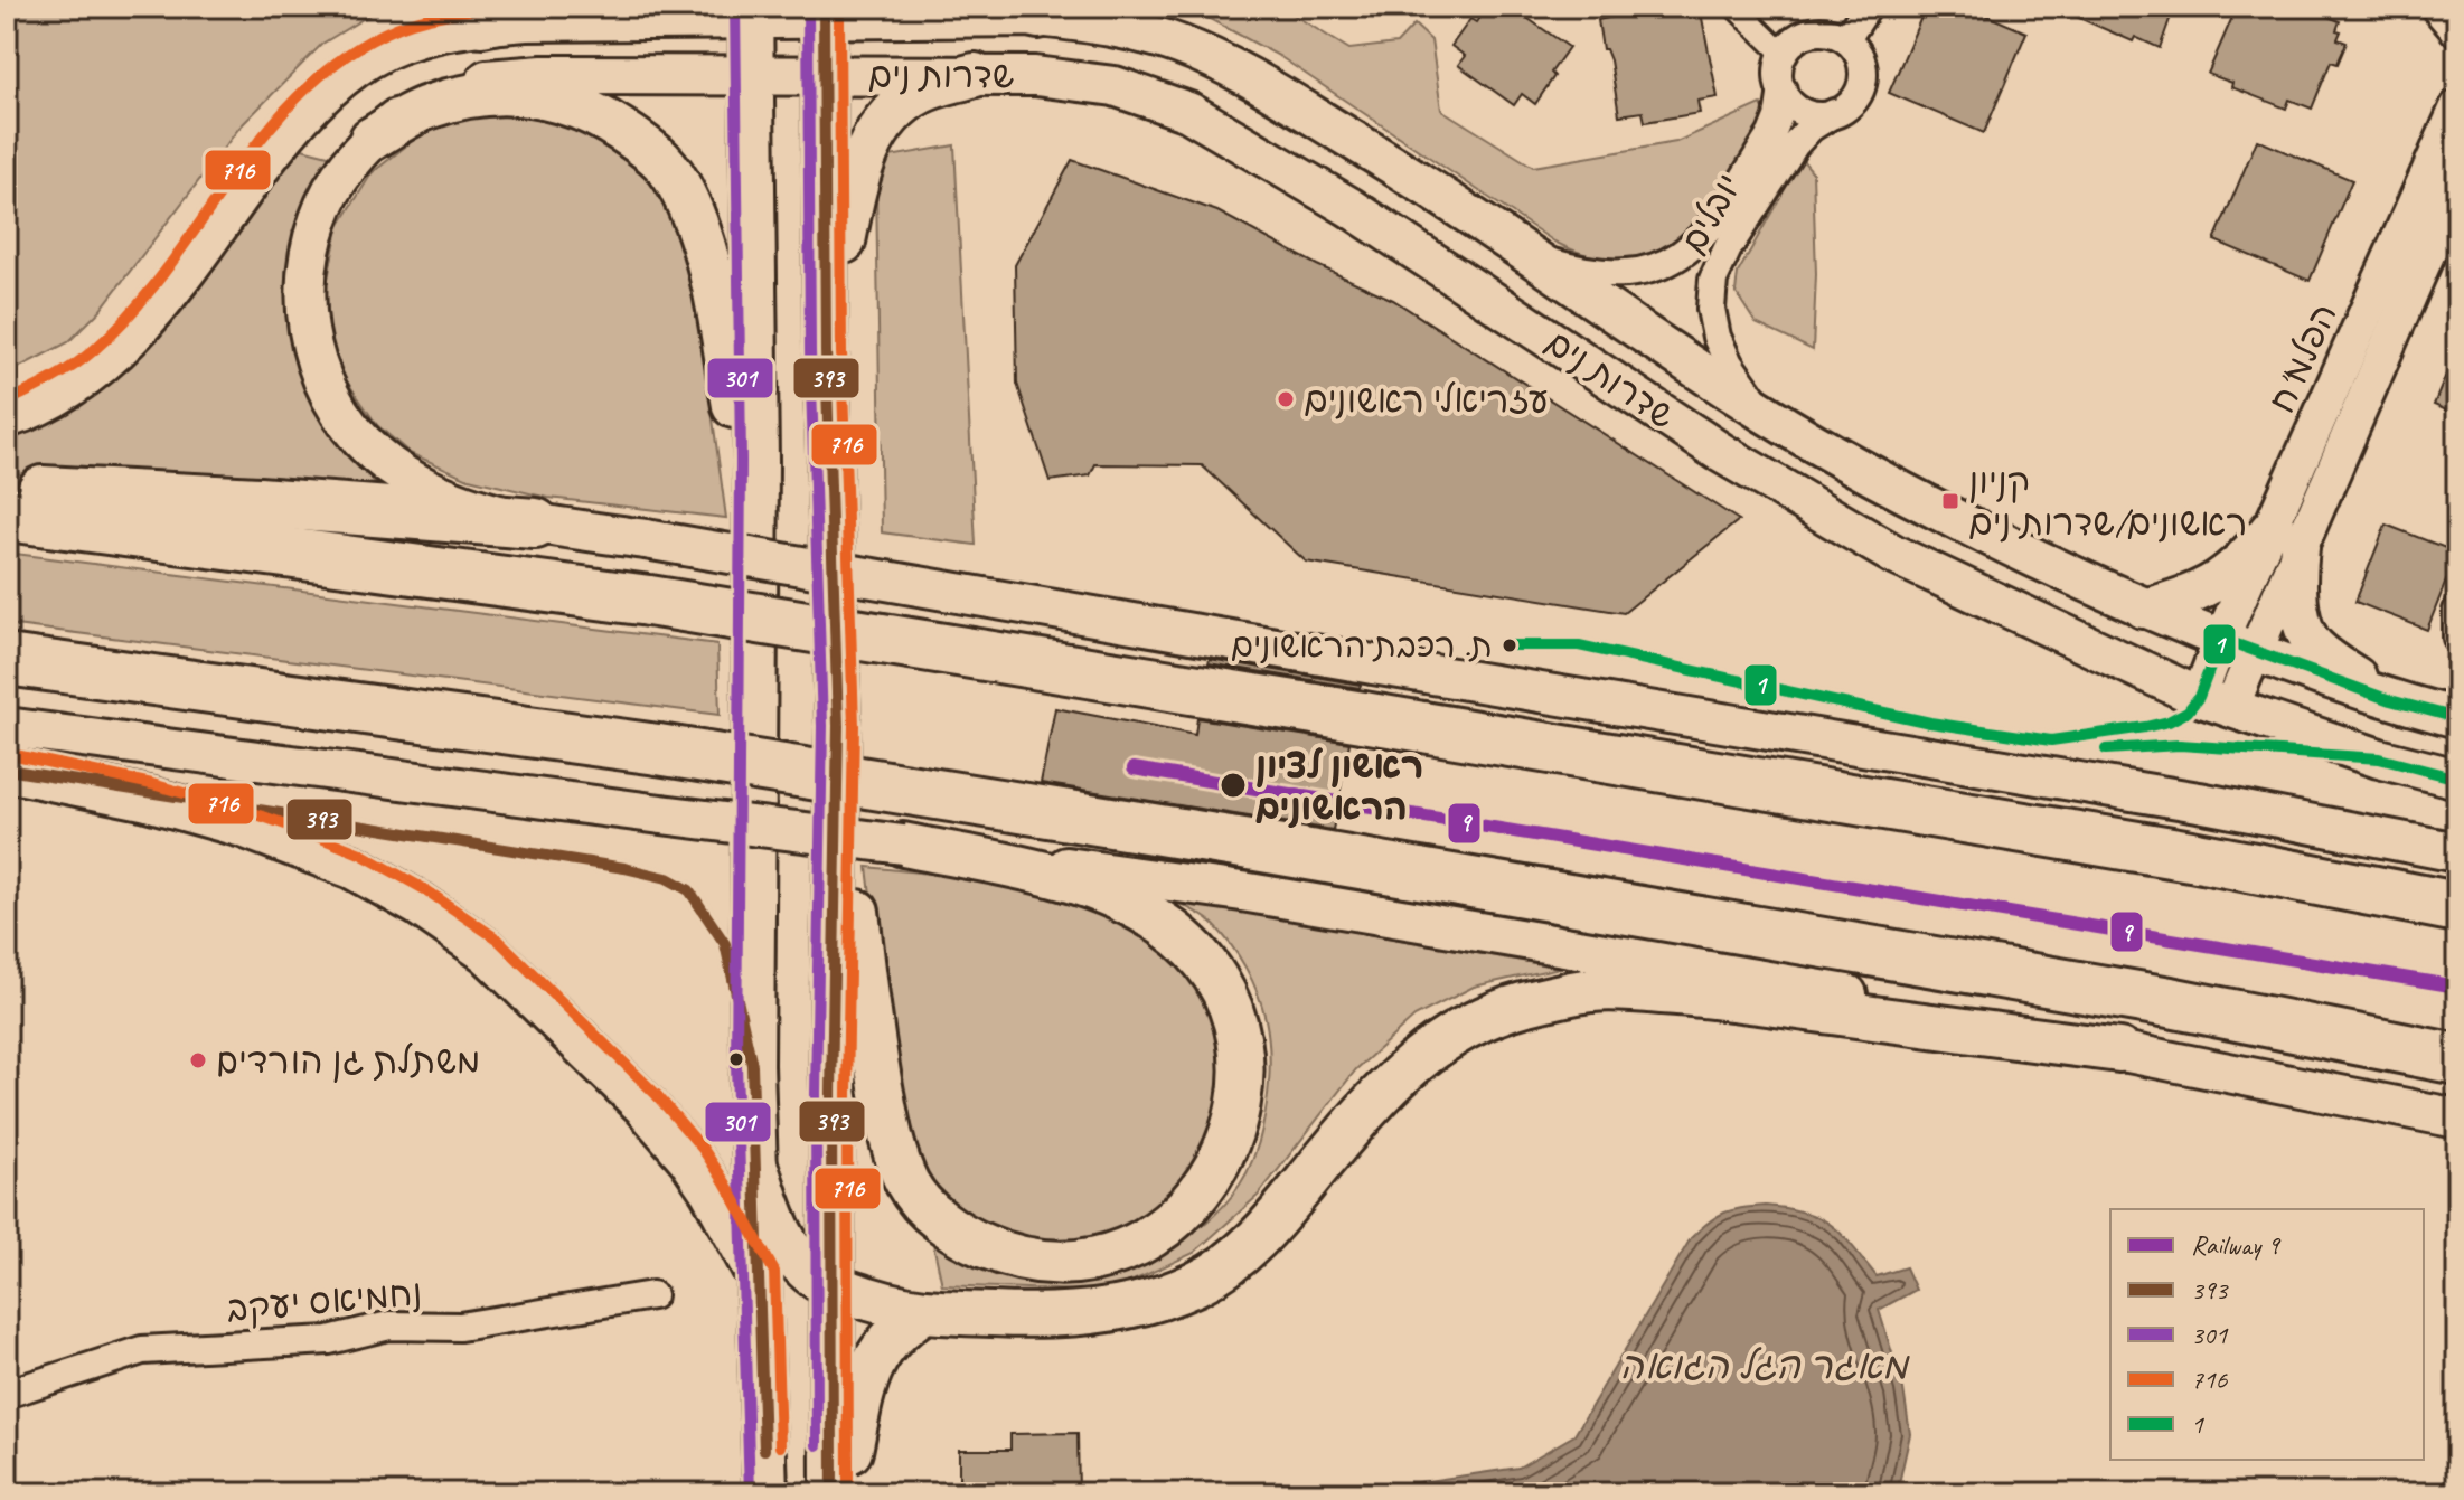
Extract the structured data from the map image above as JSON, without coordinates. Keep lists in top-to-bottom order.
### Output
{
  "streets": {
    "main road": ["שדרות נים"],
    "street": ["יובלים", "הפלמ\"ח", "נחמיאס יעקב"]
  },
  "crossings": [
    ["שדרות נים", "יובלים"],
    ["שדרות נים", "הפלמ\"ח"]
  ],
  "water": ["מאגר הגל הגואה"],
  "places": {
    "other": [
      "עזריאלי ראשונים",
      "ת. רכבת הראשונים",
      "ראשון לציון הראשונים",
      "משתלת גן הורדים"
    ],
    "transit": ["קניון ראשונים/שדרות נים"]
  },
  "lines": [
    "transit line 393",
    "transit line 301",
    "transit line 716",
    "transit line 1",
    "rail line 9"
  ],
  "legend": [
    "Railway 9",
    "393",
    "301",
    "716",
    "1"
  ]
}
